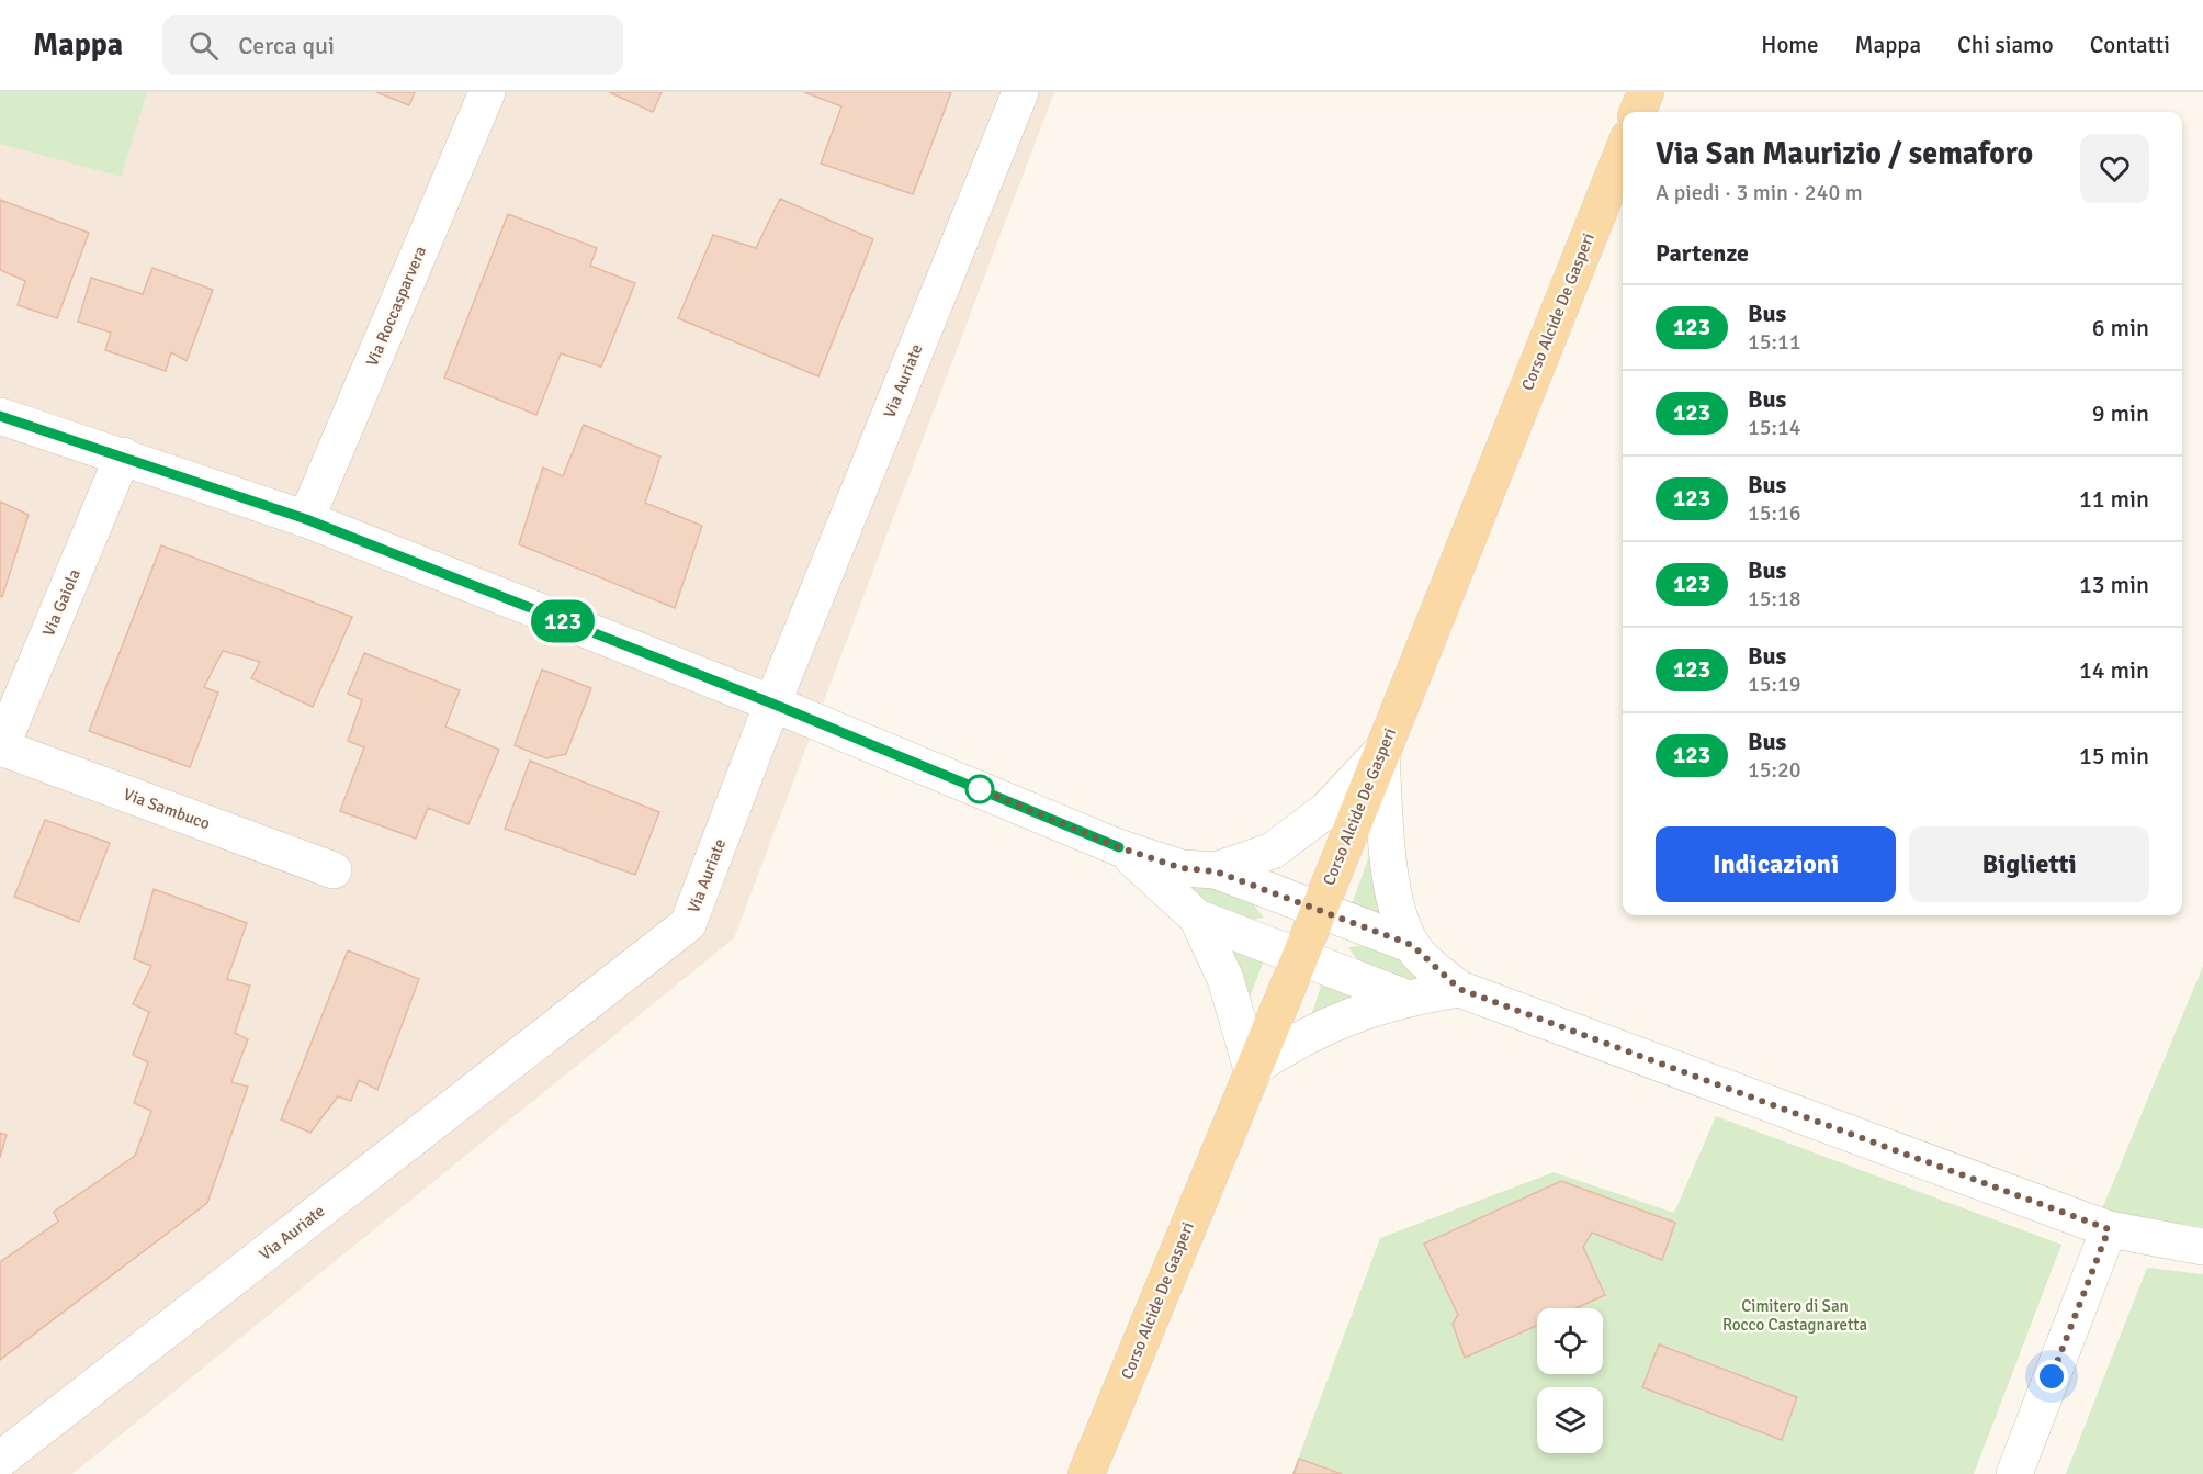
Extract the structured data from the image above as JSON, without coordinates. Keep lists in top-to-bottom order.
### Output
{
  "streets": {
    "main road": ["Corso Alcide De Gasperi"],
    "street": [
      "Via Roccasparvera",
      "Via Auriate",
      "Via Gaiola",
      "Via Sambuco"
    ]
  },
  "crossings": [
    ["Via Gaiola", "Via Sambuco"]
  ],
  "parks": ["Cimitero di San Rocco Castagnaretta"],
  "lines": ["bus line 123"],
  "page": {
    "header": "Mappa",
    "search": "Cerca qui",
    "nav": [
      "Home",
      "Mappa",
      "Chi siamo",
      "Contatti"
    ],
    "on_map": "123",
    "heading": [
      ["Via San Maurizio / semaforo", "A piedi · 3 min · 240 m"],
      "Partenze"
    ],
    "list": [
      {
        "mark": "123",
        "name": "Bus",
        "note": "15:11",
        "value": "6 min"
      },
      {
        "mark": "123",
        "name": "Bus",
        "note": "15:14",
        "value": "9 min"
      },
      {
        "mark": "123",
        "name": "Bus",
        "note": "15:16",
        "value": "11 min"
      },
      {
        "mark": "123",
        "name": "Bus",
        "note": "15:18",
        "value": "13 min"
      },
      {
        "mark": "123",
        "name": "Bus",
        "note": "15:19",
        "value": "14 min"
      },
      {
        "mark": "123",
        "name": "Bus",
        "note": "15:20",
        "value": "15 min"
      }
    ],
    "buttons": ["Indicazioni", "Biglietti"]
  }
}
